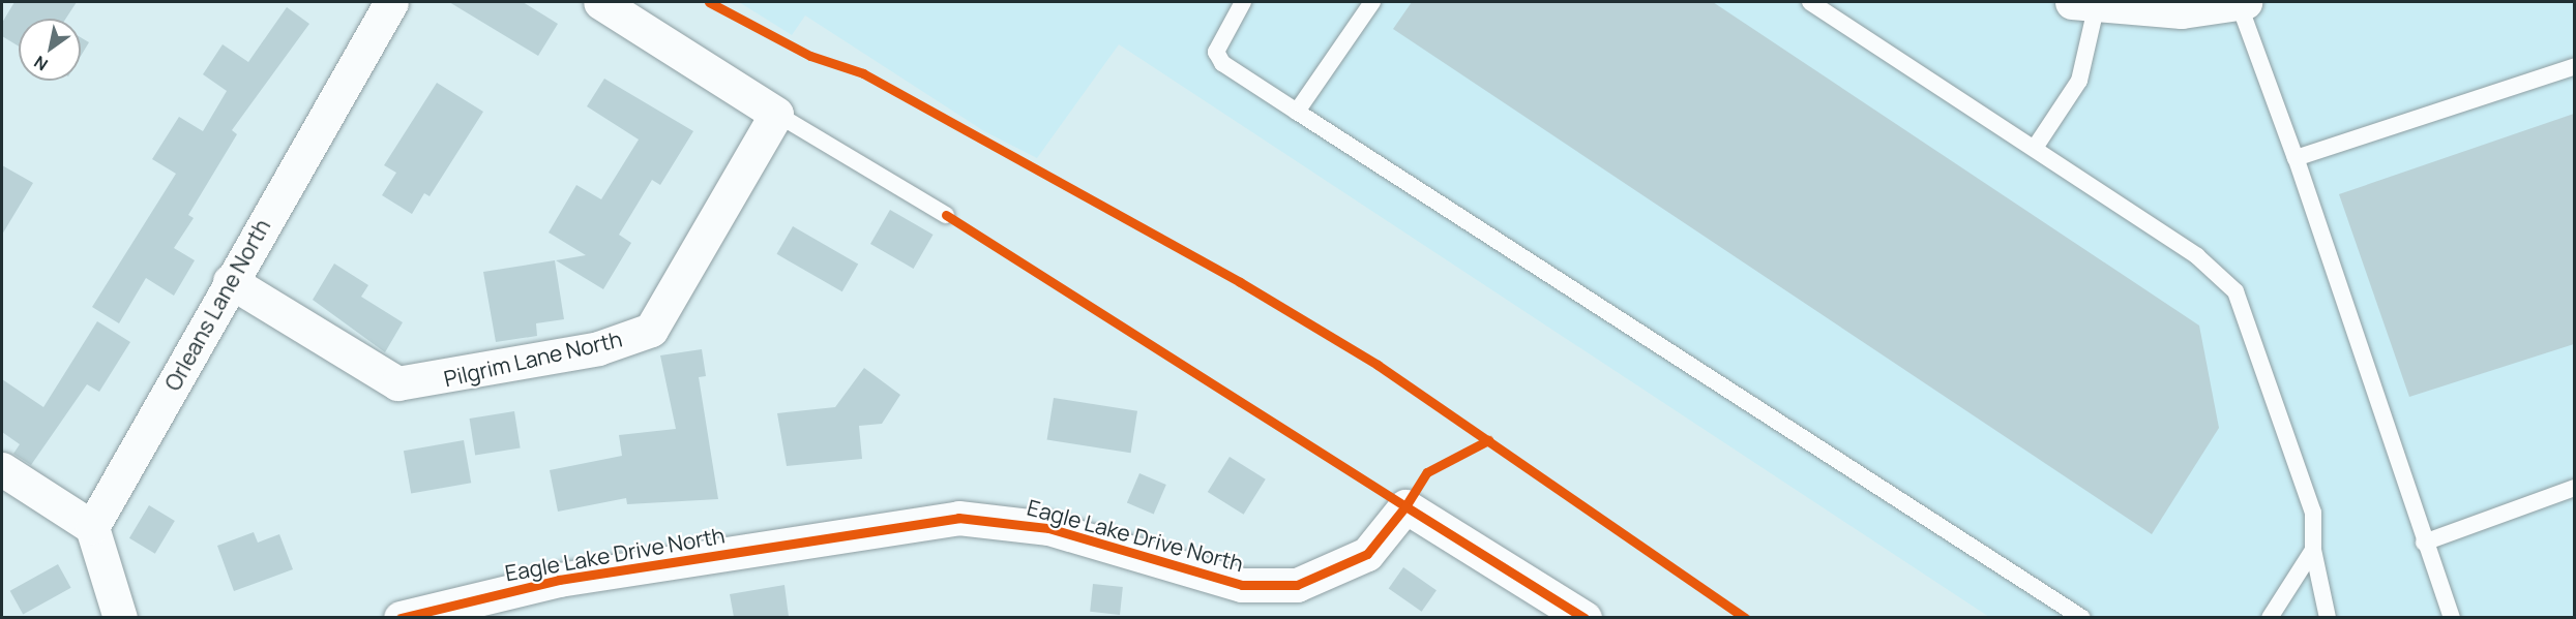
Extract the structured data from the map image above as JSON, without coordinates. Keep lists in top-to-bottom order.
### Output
{
  "streets": {
    "street": ["Orleans Lane North", "Pilgrim Lane North", "Eagle Lake Drive North"]
  },
  "crossings": [
    ["Orleans Lane North", "Pilgrim Lane North"]
  ],
  "north": "bottom left"
}
